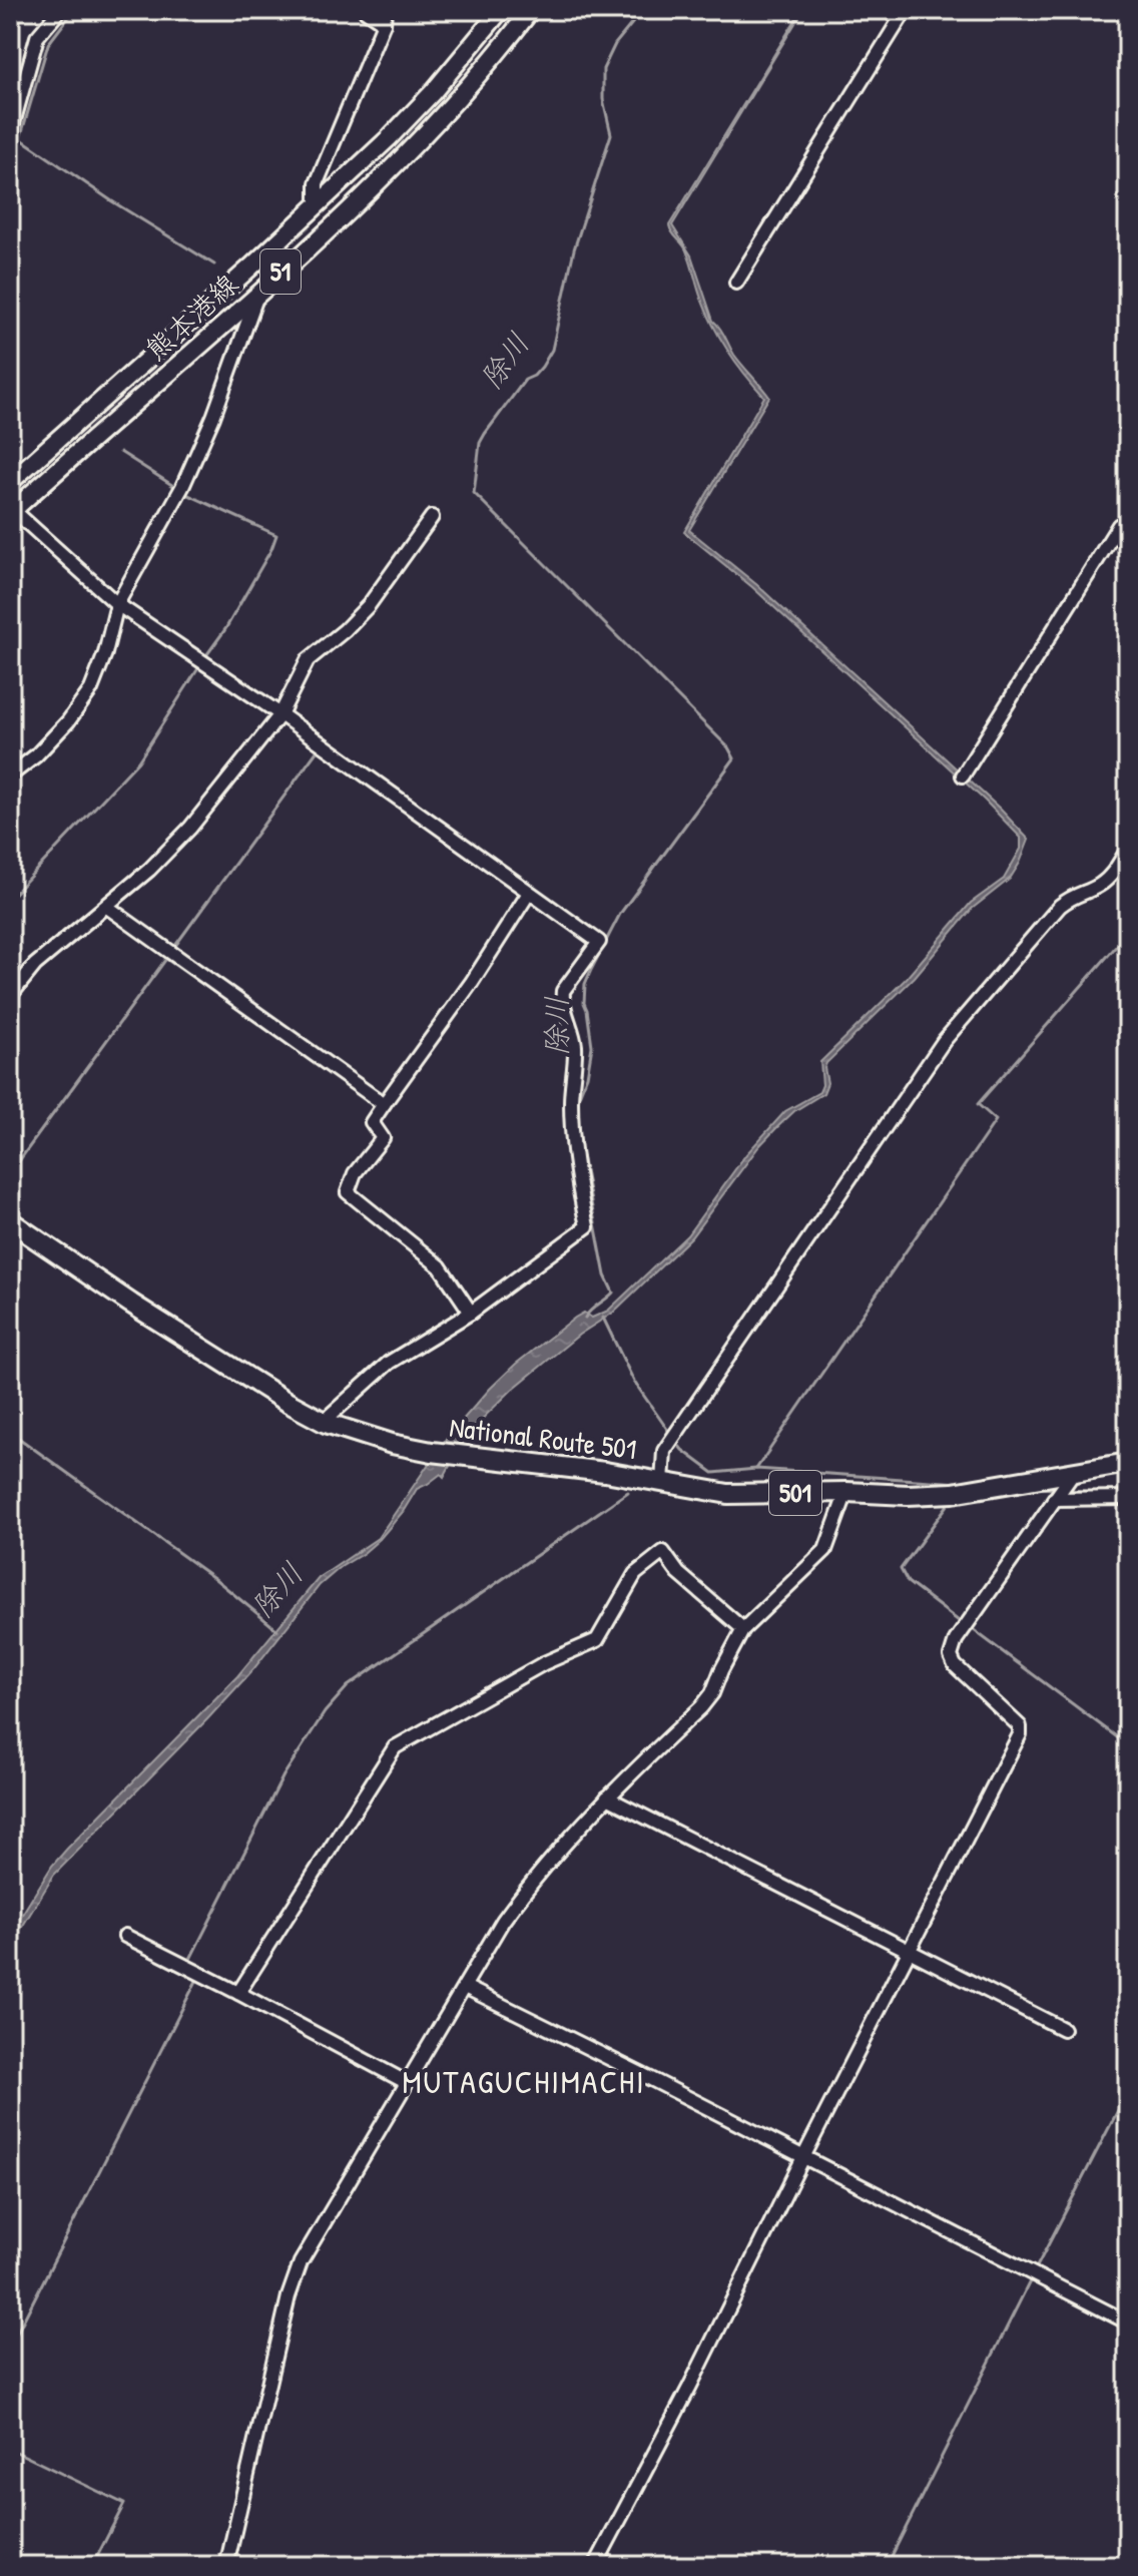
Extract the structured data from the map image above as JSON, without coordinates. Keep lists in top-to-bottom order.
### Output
{
  "streets": {
    "highway": ["National Route 501", "501"],
    "main road": ["51", "熊本港線"]
  },
  "districts": ["MUTAGUCHIMACHI"],
  "water": ["除川"]
}
